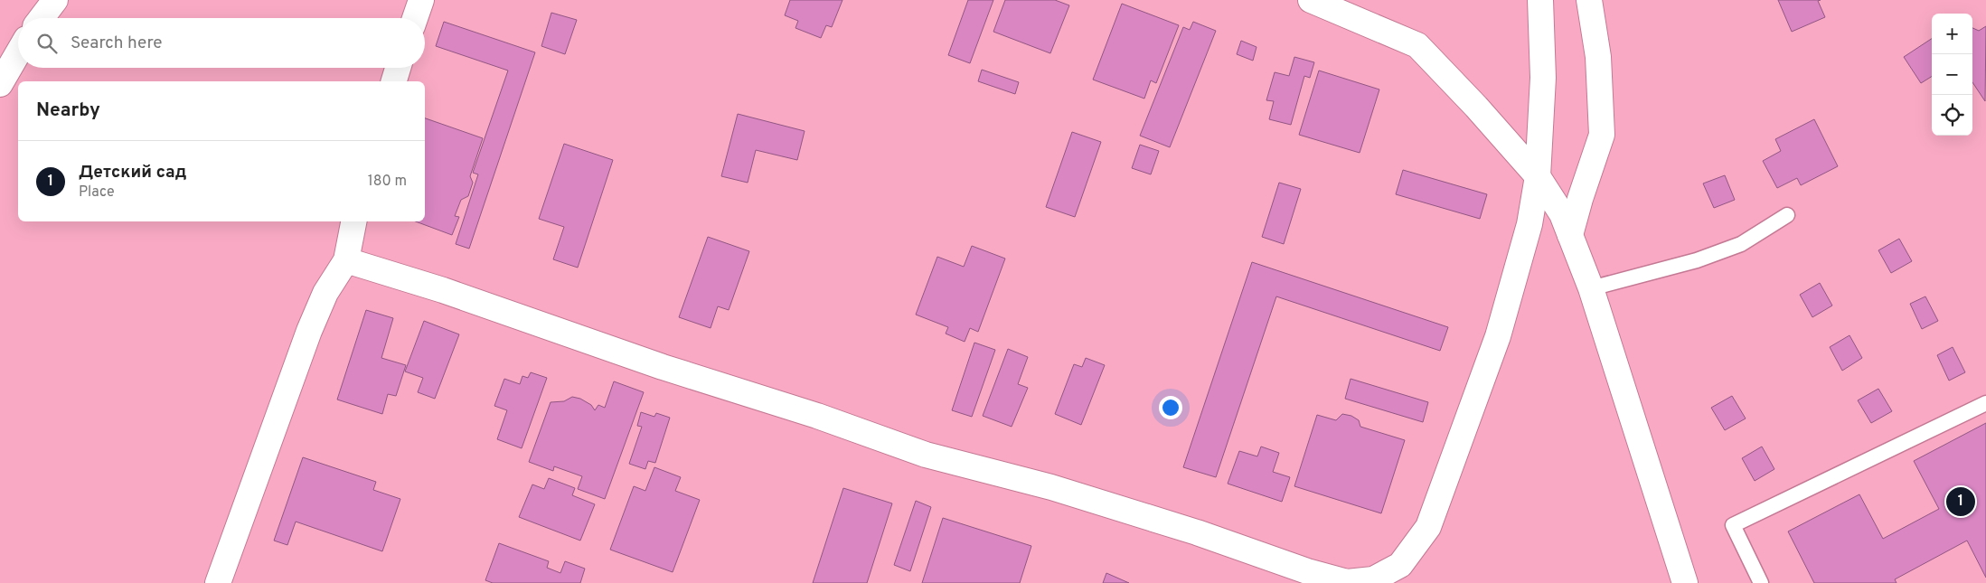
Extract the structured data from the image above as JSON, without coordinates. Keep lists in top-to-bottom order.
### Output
{
  "page": {
    "map_buttons": ["+", "−"],
    "search": "Search here",
    "heading": "Nearby",
    "list": [
      {
        "mark": "1",
        "name": "Детский сад",
        "note": "Place",
        "value": "180 m"
      }
    ],
    "pins": "1"
  }
}
